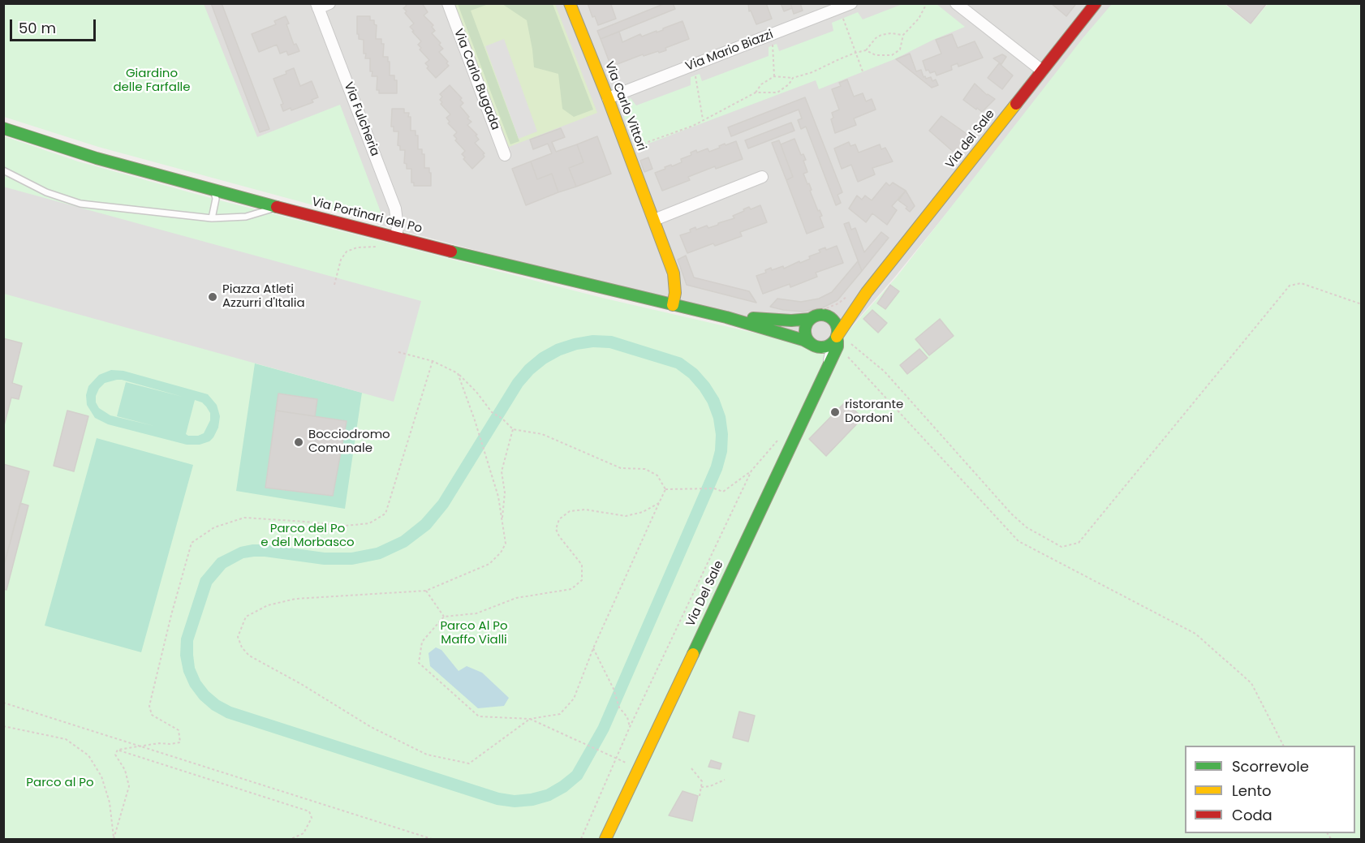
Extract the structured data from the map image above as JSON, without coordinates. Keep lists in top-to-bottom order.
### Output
{
  "streets": {
    "street": [
      "Via Mario Biazzi",
      "Via Carlo Bugada",
      "Via Carlo Vittori",
      "Via Fulcheria",
      "Via del Sale",
      "Via Portinari del Po",
      "Via Del Sale"
    ]
  },
  "crossings": [
    ["Via Mario Biazzi", "Via Carlo Vittori"],
    ["Via Carlo Vittori", "Via Portinari del Po"],
    ["Via Fulcheria", "Via Portinari del Po"],
    ["Via del Sale", "Via Portinari del Po"],
    ["Via del Sale", "Via Del Sale"]
  ],
  "parks": [
    "Giardino delle Farfalle",
    "Parco del Po e del Morbasco",
    "Parco Al Po Maffo Vialli",
    "Parco al Po"
  ],
  "places": ["Piazza Atleti Azzurri d'Italia", "ristorante Dordoni", "Bocciodromo Comunale"],
  "legend": ["Scorrevole", "Lento", "Coda"],
  "scale_bar": "50 m"
}
